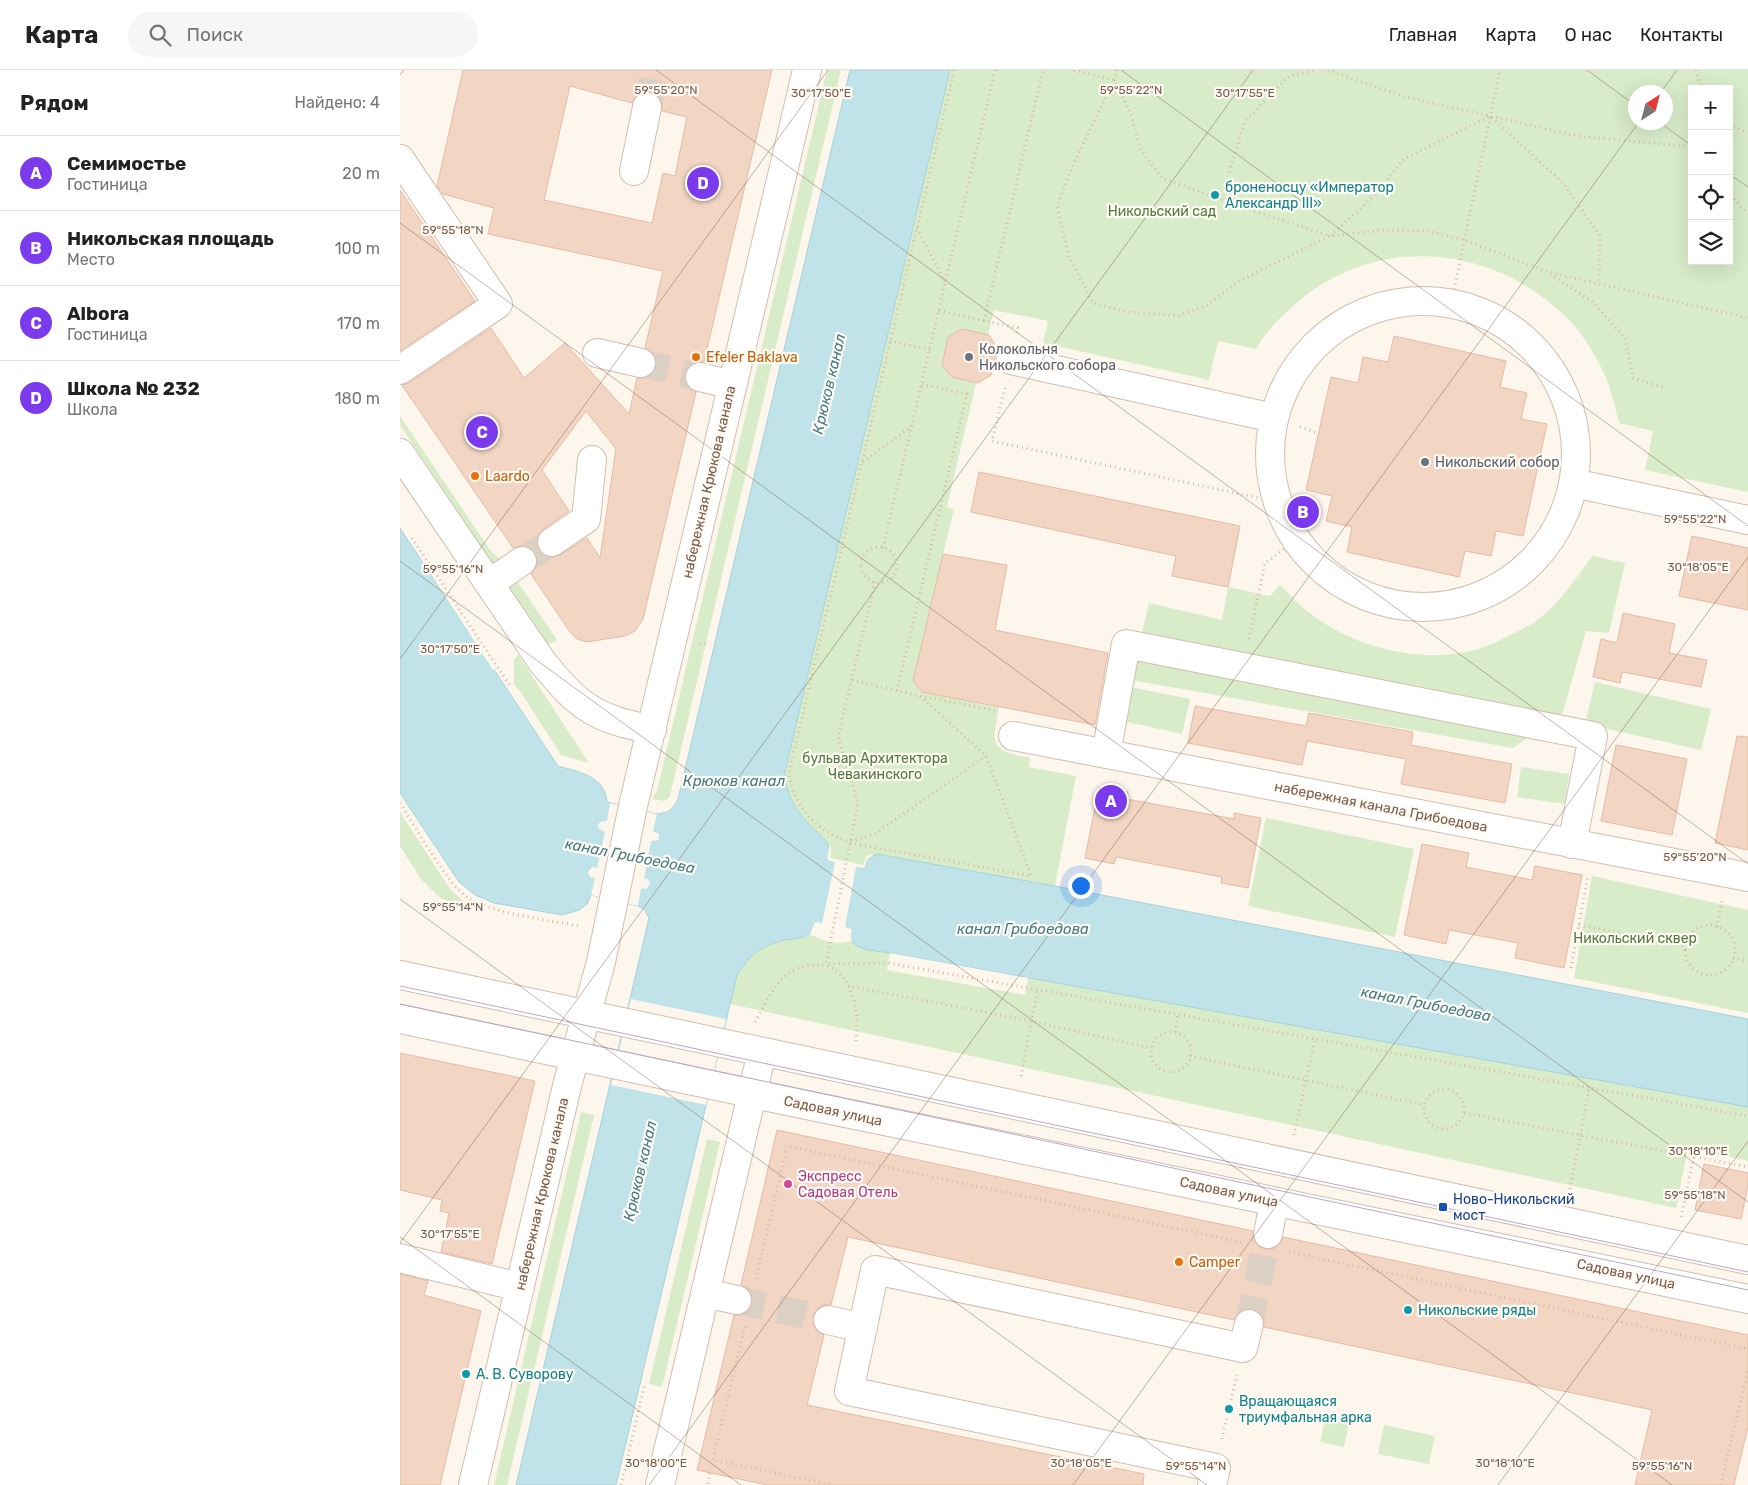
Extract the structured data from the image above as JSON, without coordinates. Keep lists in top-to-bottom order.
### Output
{
  "streets": {
    "street": ["набережная Крюкова канала", "набережная канала Грибоедова", "Садовая улица"]
  },
  "crossings": [
    ["набережная Крюкова канала", "Садовая улица"]
  ],
  "water": ["Крюков канал", "канал Грибоедова"],
  "parks": ["Никольский сад", "бульвар Архитектора Чевакинского", "Никольский сквер"],
  "places": {
    "other": [
      "броненосцу «Император Александр III»",
      "Efeler Baklava",
      "Колокольня Никольского собора",
      "Никольский собор",
      "Laardo",
      "Экспресс Садовая Отель",
      "Camper",
      "Никольские ряды",
      "А. В. Суворову",
      "Вращающаяся триумфальная арка"
    ],
    "transit": ["Ново-Никольский мост"]
  },
  "north": "top right",
  "page": {
    "header": "Карта",
    "search": "Поиск",
    "nav": [
      "Главная",
      "Карта",
      "О нас",
      "Контакты"
    ],
    "heading": ["Рядом", "Найдено: 4"],
    "map_buttons": ["+", "−"],
    "list": [
      {
        "mark": "A",
        "name": "Семимостье",
        "note": "Гостиница",
        "value": "20 m"
      },
      {
        "mark": "B",
        "name": "Никольская площадь",
        "note": "Место",
        "value": "100 m"
      },
      {
        "mark": "C",
        "name": "Albora",
        "note": "Гостиница",
        "value": "170 m"
      },
      {
        "mark": "D",
        "name": "Школа № 232",
        "note": "Школа",
        "value": "180 m"
      }
    ],
    "pins": [
      "D",
      "C",
      "B",
      "A"
    ]
  },
  "coordinates": [
    "59°55'20\"N",
    "59°55'22\"N",
    "30°17'50\"E",
    "30°17'55\"E",
    "59°55'18\"N",
    "30°18'05\"E",
    "59°55'16\"N",
    "59°55'14\"N",
    "30°18'10\"E",
    "30°18'00\"E"
  ]
}
